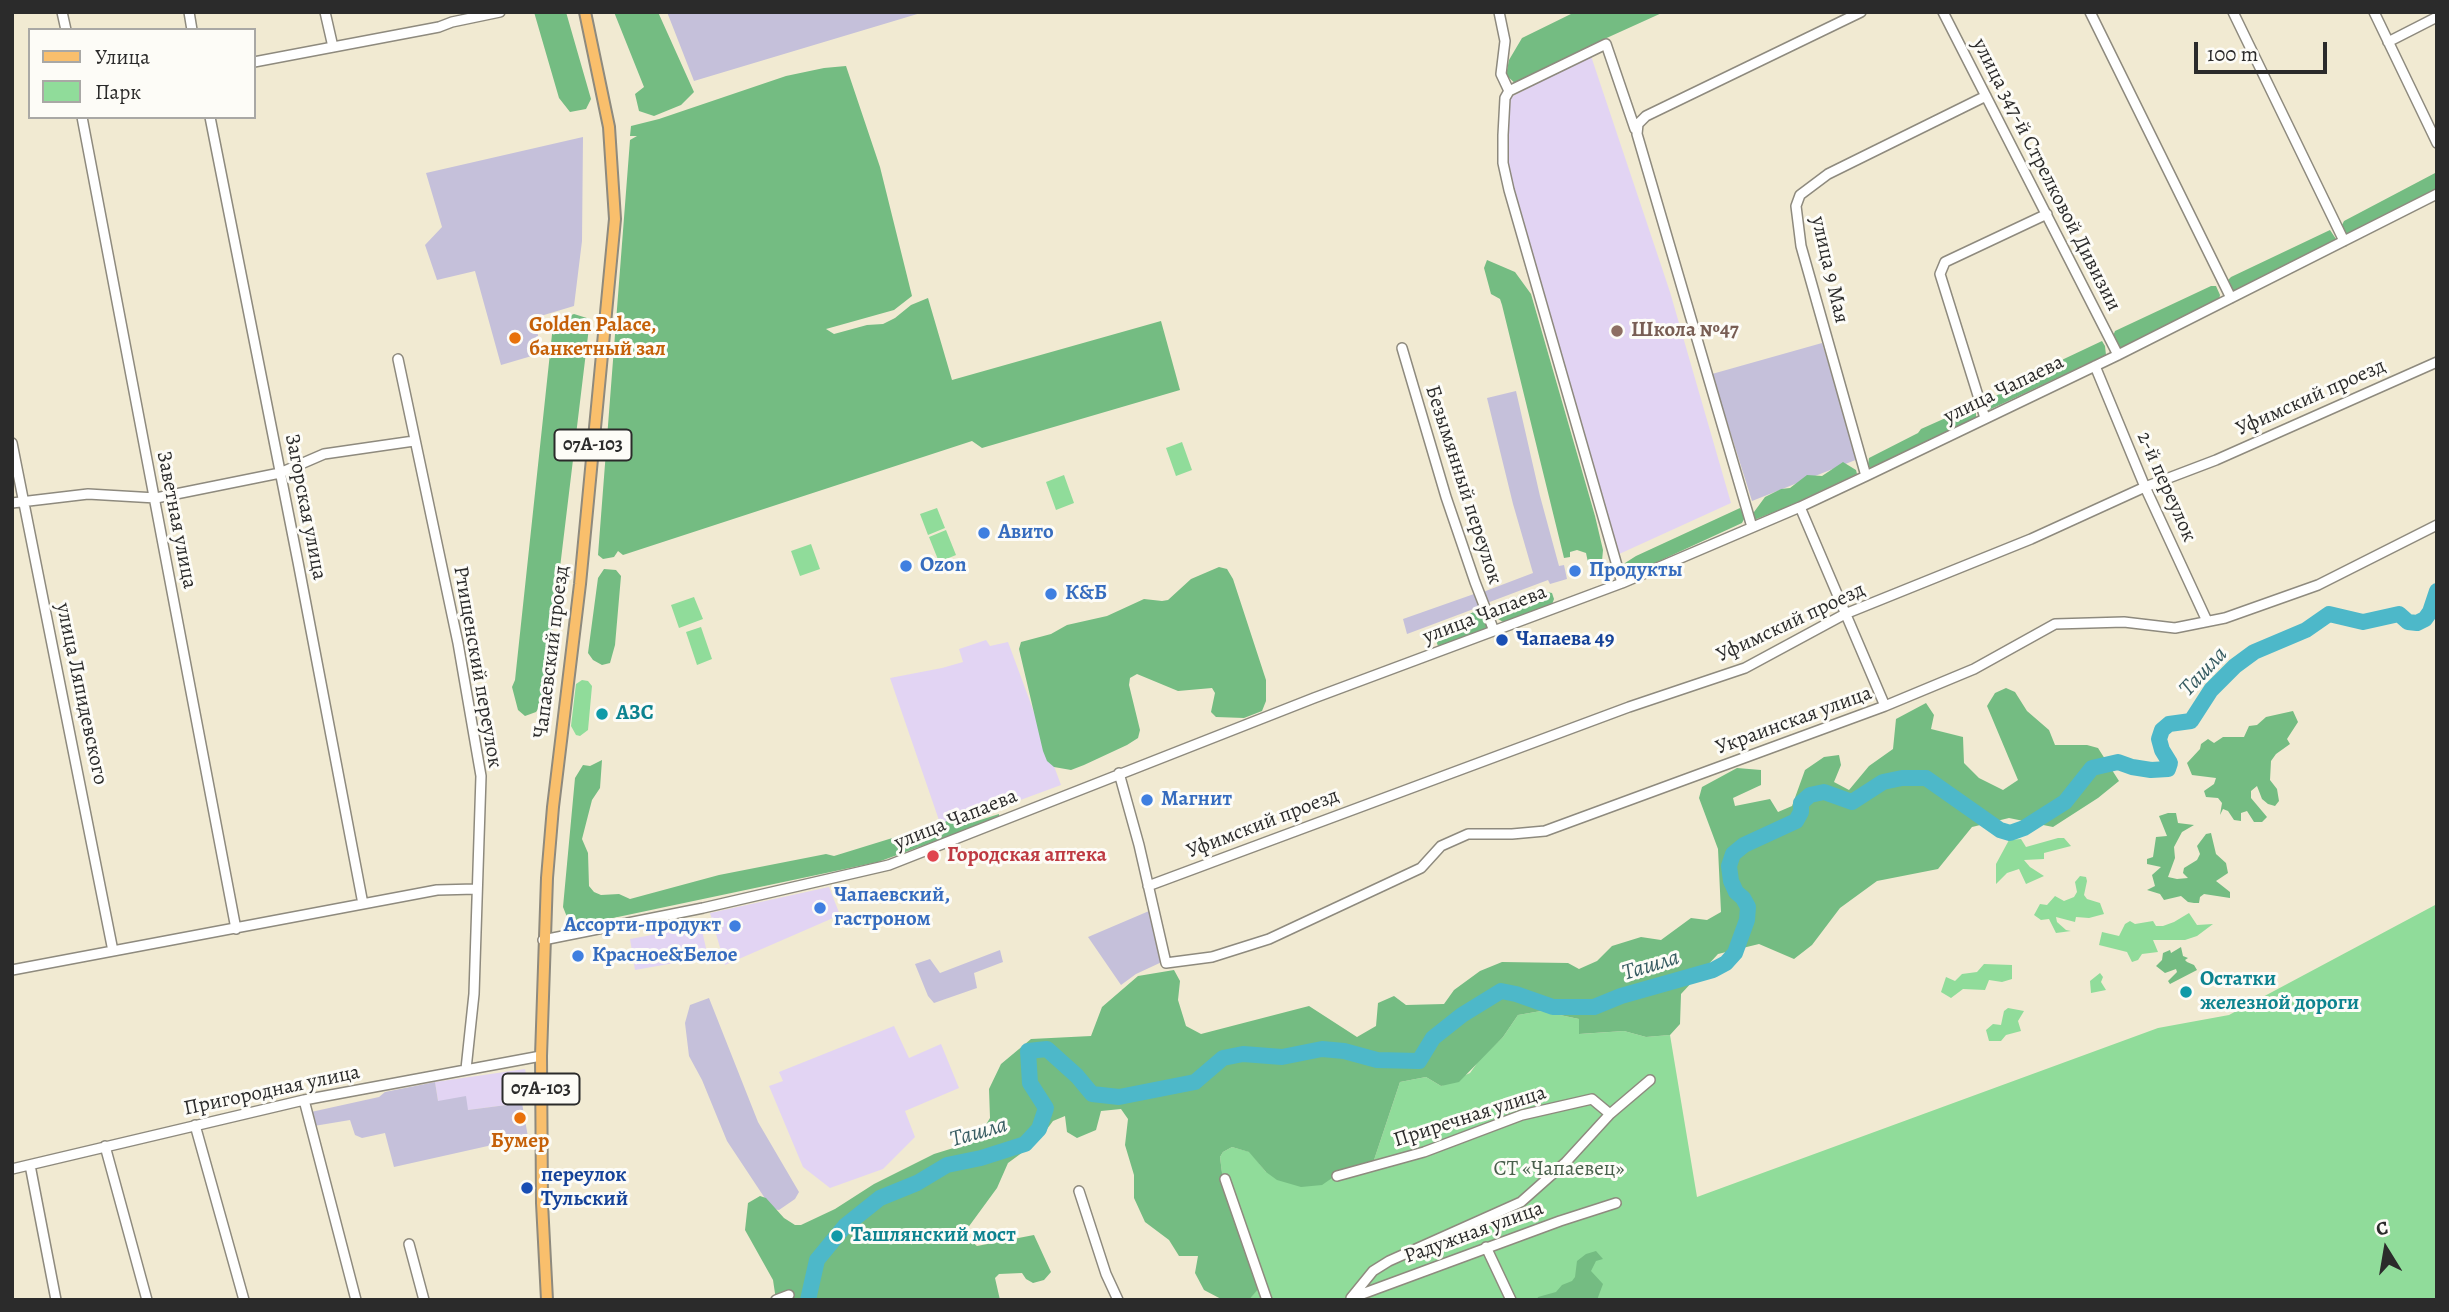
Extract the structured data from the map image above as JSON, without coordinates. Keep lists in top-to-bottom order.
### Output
{
  "streets": {
    "main road": ["07А-103", "Чапаевский проезд"],
    "street": [
      "улица 347-й Стрелковой Дивизии",
      "улица 9 Мая",
      "улица Чапаева",
      "Уфимский проезд",
      "Безымянный переулок",
      "2-й переулок",
      "Загорская улица",
      "Заветная улица",
      "Ртищенский переулок",
      "улица Ляпидевского",
      "Украинская улица",
      "Пригородная улица",
      "Приречная улица",
      "Радужная улица"
    ]
  },
  "crossings": [
    ["улица 347-й Стрелковой Дивизии", "улица 9 Мая"],
    ["улица 347-й Стрелковой Дивизии", "улица Чапаева"],
    ["улица 9 Мая", "улица Чапаева"],
    ["улица Чапаева", "Безымянный переулок"],
    ["улица Чапаева", "2-й переулок"],
    ["улица Чапаева", "Чапаевский проезд"],
    ["Уфимский проезд", "2-й переулок"],
    ["Уфимский проезд", "Украинская улица"],
    ["2-й переулок", "Украинская улица"],
    ["Чапаевский проезд", "Пригородная улица"],
    ["Ртищенский переулок", "Пригородная улица"]
  ],
  "water": ["Ташла"],
  "parks": ["СТ «Чапаевец»"],
  "places": [
    "Школа №47",
    "Golden Palace, банкетный зал",
    "Авито",
    "Ozon",
    "Продукты",
    "К&Б",
    "Чапаева 49",
    "АЗС",
    "Магнит",
    "Городская аптека",
    "Чапаевский, гастроном",
    "Ассорти-продукт",
    "Красное&Белое",
    "Остатки железной дороги",
    "Бумер",
    "переулок Тульский",
    "Ташлянский мост"
  ],
  "legend": ["Улица", "Парк"],
  "scale_bar": "100 m",
  "north": "top"
}
